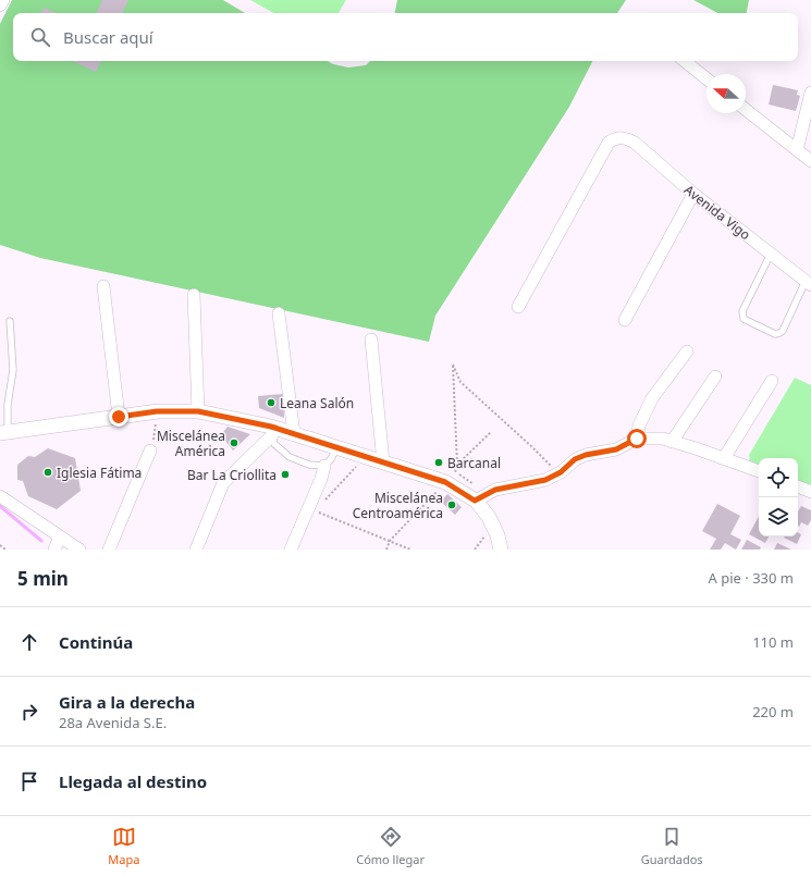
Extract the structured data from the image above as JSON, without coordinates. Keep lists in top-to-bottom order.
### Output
{
  "streets": {
    "street": ["Avenida Vigo"]
  },
  "places": [
    "Leana Salón",
    "Miscelánea América",
    "Barcanal",
    "Iglesia Fátima",
    "Bar La Criollita",
    "Miscelánea Centroamérica"
  ],
  "north": "left",
  "page": {
    "search": "Buscar aquí",
    "heading": ["5 min", "A pie · 330 m"],
    "list": [
      ["Continúa", "110 m"],
      ["Gira a la derecha", "28a Avenida S.E.", "220 m"],
      "Llegada al destino"
    ],
    "nav": ["Mapa", "Cómo llegar", "Guardados"]
  }
}
